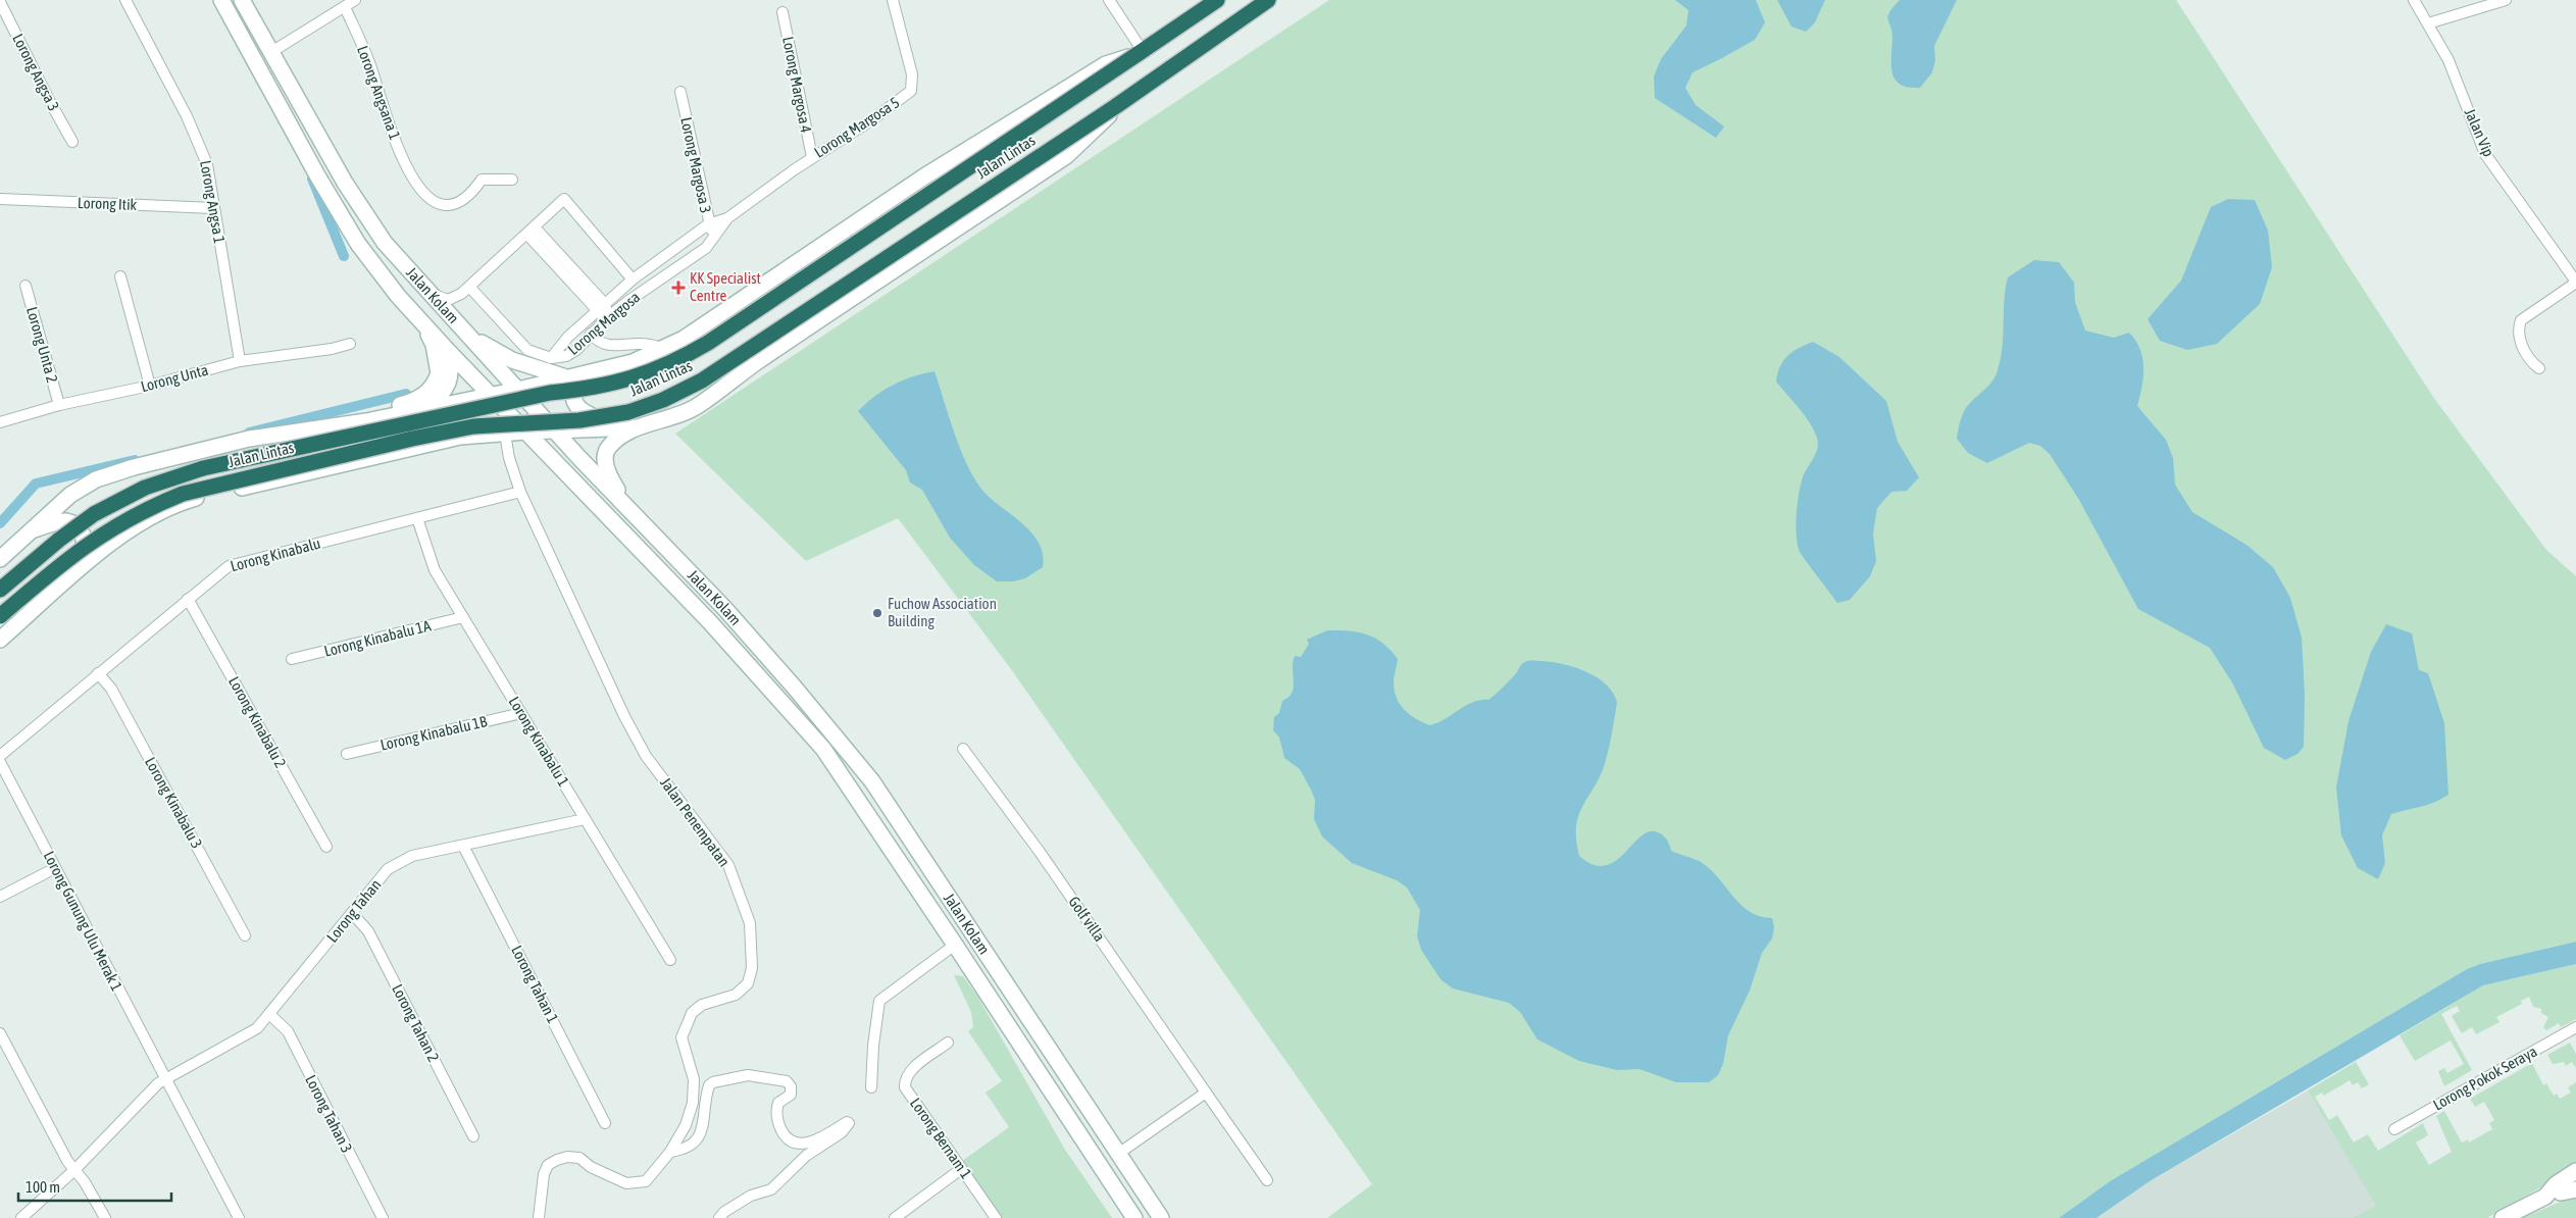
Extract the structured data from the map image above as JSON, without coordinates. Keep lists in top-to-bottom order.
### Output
{
  "streets": {
    "highway": ["Jalan Lintas"],
    "main road": ["Jalan Kolam"],
    "street": [
      "Lorong Angsa 3",
      "Lorong Margosa 4",
      "Lorong Angsana 1",
      "Lorong Margosa 5",
      "Jalan Vip",
      "Lorong Margosa 3",
      "Lorong Angsa 1",
      "Lorong Itik",
      "Lorong Margosa",
      "Lorong Unta 2",
      "Lorong Unta",
      "Lorong Kinabalu",
      "Lorong Kinabalu 1A",
      "Lorong Kinabalu 2",
      "Lorong Kinabalu 1B",
      "Lorong Kinabalu 1",
      "Lorong Kinabalu 3",
      "Jalan Penempatan",
      "Lorong Tahan",
      "Golf villa",
      "Lorong Gunung Ulu Merak 1",
      "Lorong Tahan 1",
      "Lorong Tahan 2",
      "Lorong Pokok Seraya",
      "Lorong Tahan 3",
      "Lorong Bernam 1"
    ]
  },
  "crossings": [
    ["Lorong Margosa 4", "Lorong Margosa 5"],
    ["Lorong Margosa 5", "Lorong Margosa 3"],
    ["Lorong Margosa 5", "Lorong Margosa"],
    ["Jalan Lintas", "Jalan Kolam"],
    ["Jalan Lintas", "Jalan Penempatan"],
    ["Lorong Angsa 1", "Lorong Itik"],
    ["Lorong Angsa 1", "Lorong Unta"],
    ["Lorong Unta 2", "Lorong Unta"],
    ["Lorong Kinabalu", "Lorong Kinabalu 2"],
    ["Lorong Kinabalu", "Lorong Kinabalu 1"],
    ["Lorong Kinabalu", "Lorong Kinabalu 3"],
    ["Lorong Kinabalu", "Jalan Penempatan"],
    ["Lorong Kinabalu 1A", "Lorong Kinabalu 1"],
    ["Lorong Kinabalu 1B", "Lorong Kinabalu 1"],
    ["Lorong Kinabalu 1", "Lorong Tahan"],
    ["Lorong Tahan", "Lorong Gunung Ulu Merak 1"],
    ["Lorong Tahan", "Lorong Tahan 1"],
    ["Lorong Tahan", "Lorong Tahan 2"],
    ["Lorong Tahan", "Lorong Tahan 3"]
  ],
  "places": {
    "health": ["KK Specialist Centre"],
    "other": ["Fuchow Association Building"]
  },
  "scale_bar": "100 m"
}
